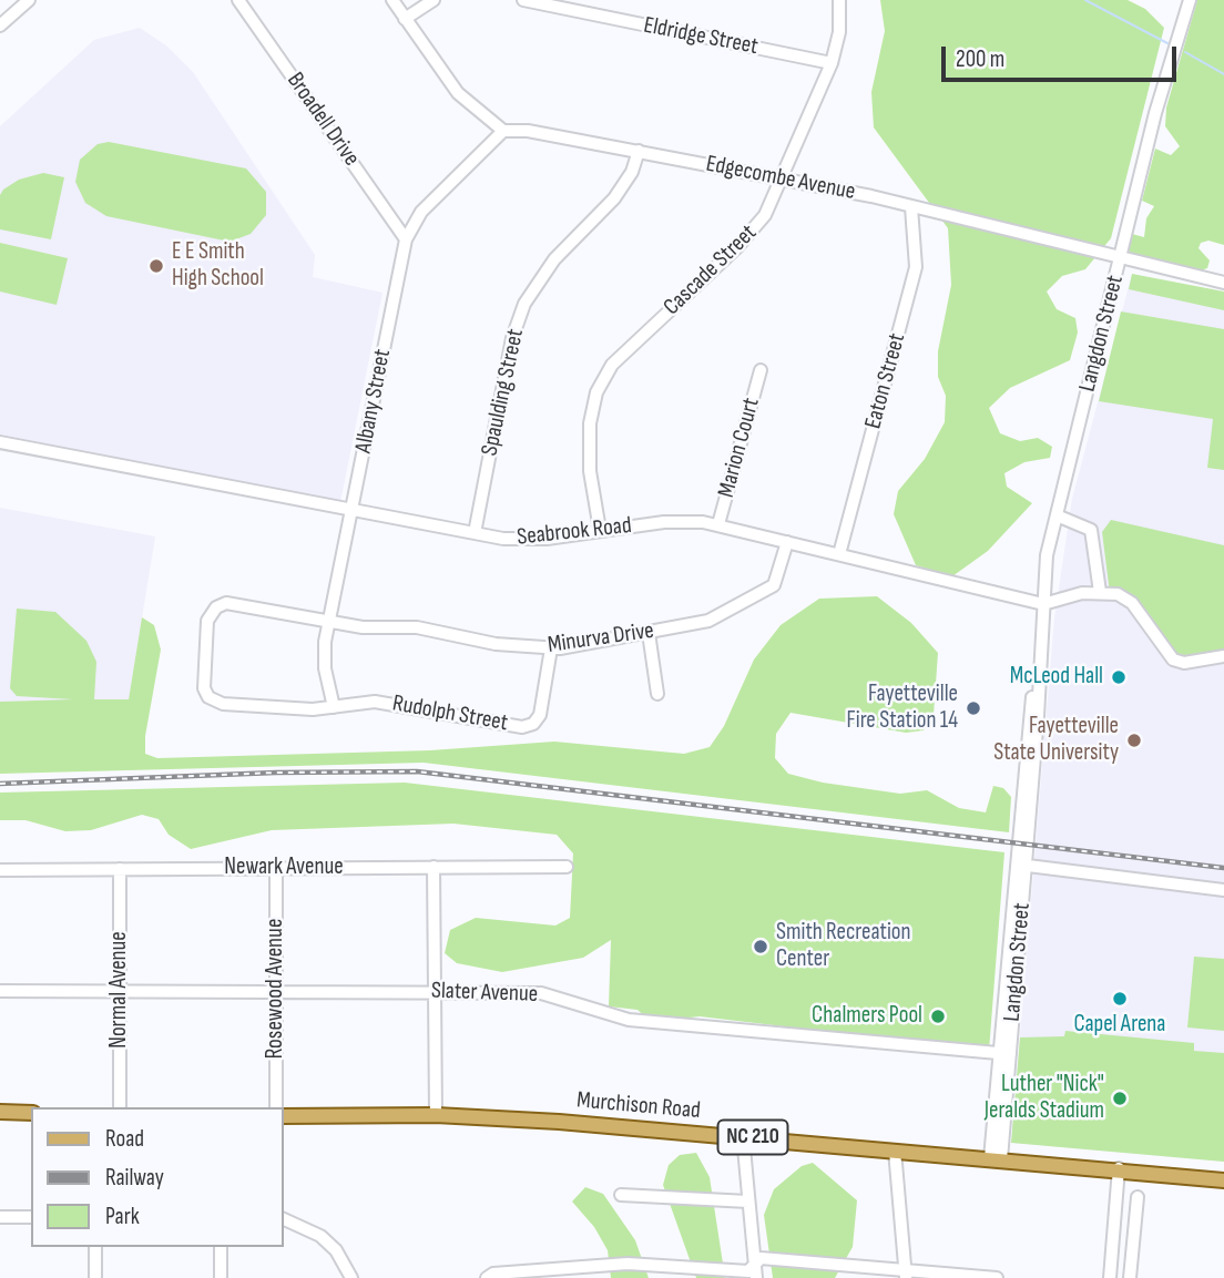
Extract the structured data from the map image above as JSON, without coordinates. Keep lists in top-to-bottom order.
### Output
{
  "streets": {
    "main road": ["Murchison Road", "NC 210"],
    "street": [
      "Eldridge Street",
      "Broadell Drive",
      "Edgecombe Avenue",
      "Cascade Street",
      "Langdon Street",
      "Eaton Street",
      "Spaulding Street",
      "Albany Street",
      "Marion Court",
      "Seabrook Road",
      "Minurva Drive",
      "Rudolph Street",
      "Newark Avenue",
      "Rosewood Avenue",
      "Normal Avenue",
      "Slater Avenue"
    ]
  },
  "crossings": [
    ["Eldridge Street", "Cascade Street"],
    ["Broadell Drive", "Albany Street"],
    ["Edgecombe Avenue", "Cascade Street"],
    ["Edgecombe Avenue", "Langdon Street"],
    ["Edgecombe Avenue", "Eaton Street"],
    ["Edgecombe Avenue", "Spaulding Street"],
    ["Edgecombe Avenue", "Albany Street"],
    ["Cascade Street", "Seabrook Road"],
    ["Langdon Street", "Seabrook Road"],
    ["Langdon Street", "Slater Avenue"],
    ["Langdon Street", "Murchison Road"],
    ["Eaton Street", "Seabrook Road"],
    ["Spaulding Street", "Seabrook Road"],
    ["Albany Street", "Seabrook Road"],
    ["Albany Street", "Minurva Drive"],
    ["Albany Street", "Rudolph Street"],
    ["Marion Court", "Seabrook Road"],
    ["Seabrook Road", "Minurva Drive"],
    ["Minurva Drive", "Rudolph Street"],
    ["Newark Avenue", "Rosewood Avenue"],
    ["Newark Avenue", "Normal Avenue"],
    ["Rosewood Avenue", "Slater Avenue"],
    ["Normal Avenue", "Slater Avenue"]
  ],
  "places": [
    "E E Smith High School",
    "McLeod Hall",
    "Fayetteville Fire Station 14",
    "Fayetteville State University",
    "Smith Recreation Center",
    "Capel Arena",
    "Chalmers Pool",
    "Luther \"Nick\" Jeralds Stadium"
  ],
  "legend": ["Road", "Railway", "Park"],
  "scale_bar": "200 m"
}
